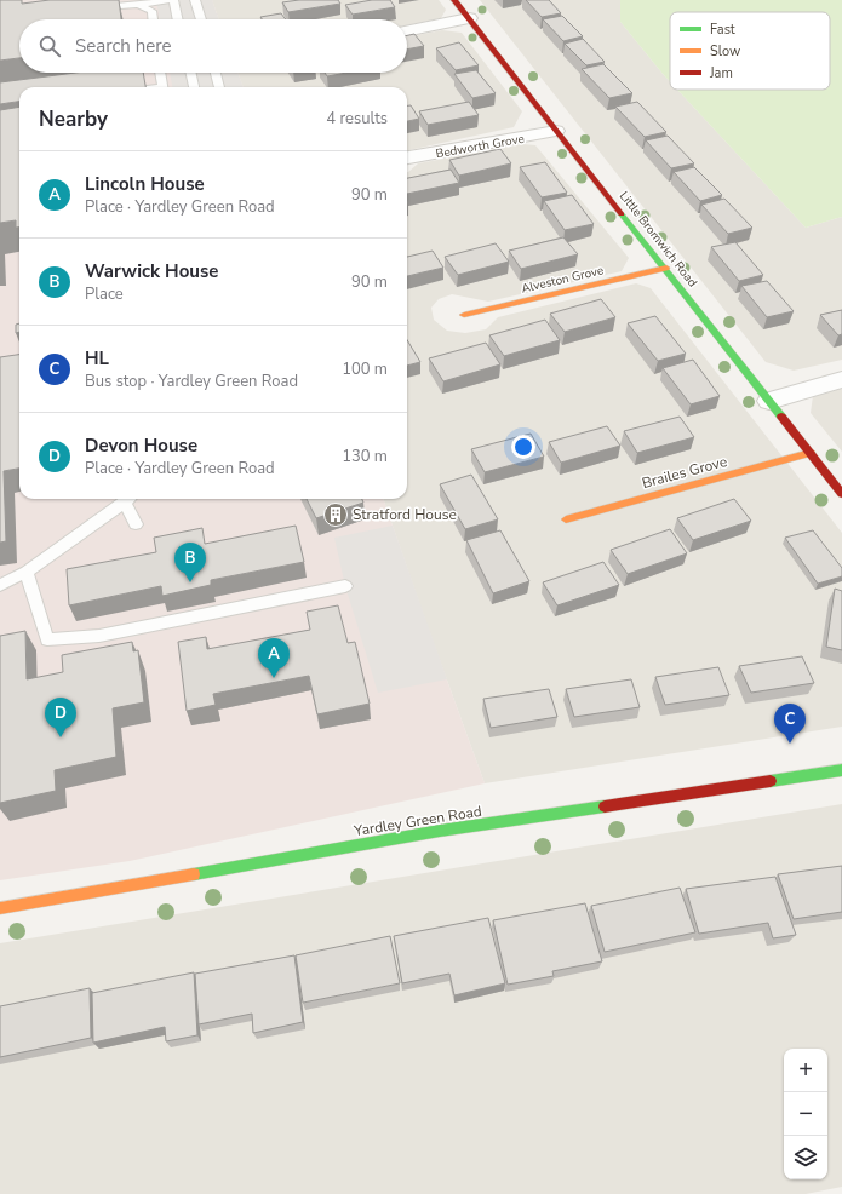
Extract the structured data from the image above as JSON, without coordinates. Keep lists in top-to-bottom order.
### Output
{
  "streets": {
    "street": [
      "Bedworth Grove",
      "Little Bromwich Road",
      "Alveston Grove",
      "Brailes Grove",
      "Yardley Green Road"
    ]
  },
  "crossings": [
    ["Bedworth Grove", "Little Bromwich Road"],
    ["Little Bromwich Road", "Alveston Grove"],
    ["Little Bromwich Road", "Brailes Grove"]
  ],
  "places": {
    "building": ["Stratford House"]
  },
  "legend": ["Fast", "Slow", "Jam"],
  "page": {
    "search": "Search here",
    "heading": ["Nearby", "4 results"],
    "list": [
      {
        "mark": "A",
        "name": "Lincoln House",
        "note": "Place · Yardley Green Road",
        "value": "90 m"
      },
      {
        "mark": "B",
        "name": "Warwick House",
        "note": "Place",
        "value": "90 m"
      },
      {
        "mark": "C",
        "name": "HL",
        "note": "Bus stop · Yardley Green Road",
        "value": "100 m"
      },
      {
        "mark": "D",
        "name": "Devon House",
        "note": "Place · Yardley Green Road",
        "value": "130 m"
      }
    ],
    "pins": [
      "B",
      "A",
      "D",
      "C"
    ],
    "map_buttons": ["+", "−"]
  }
}
